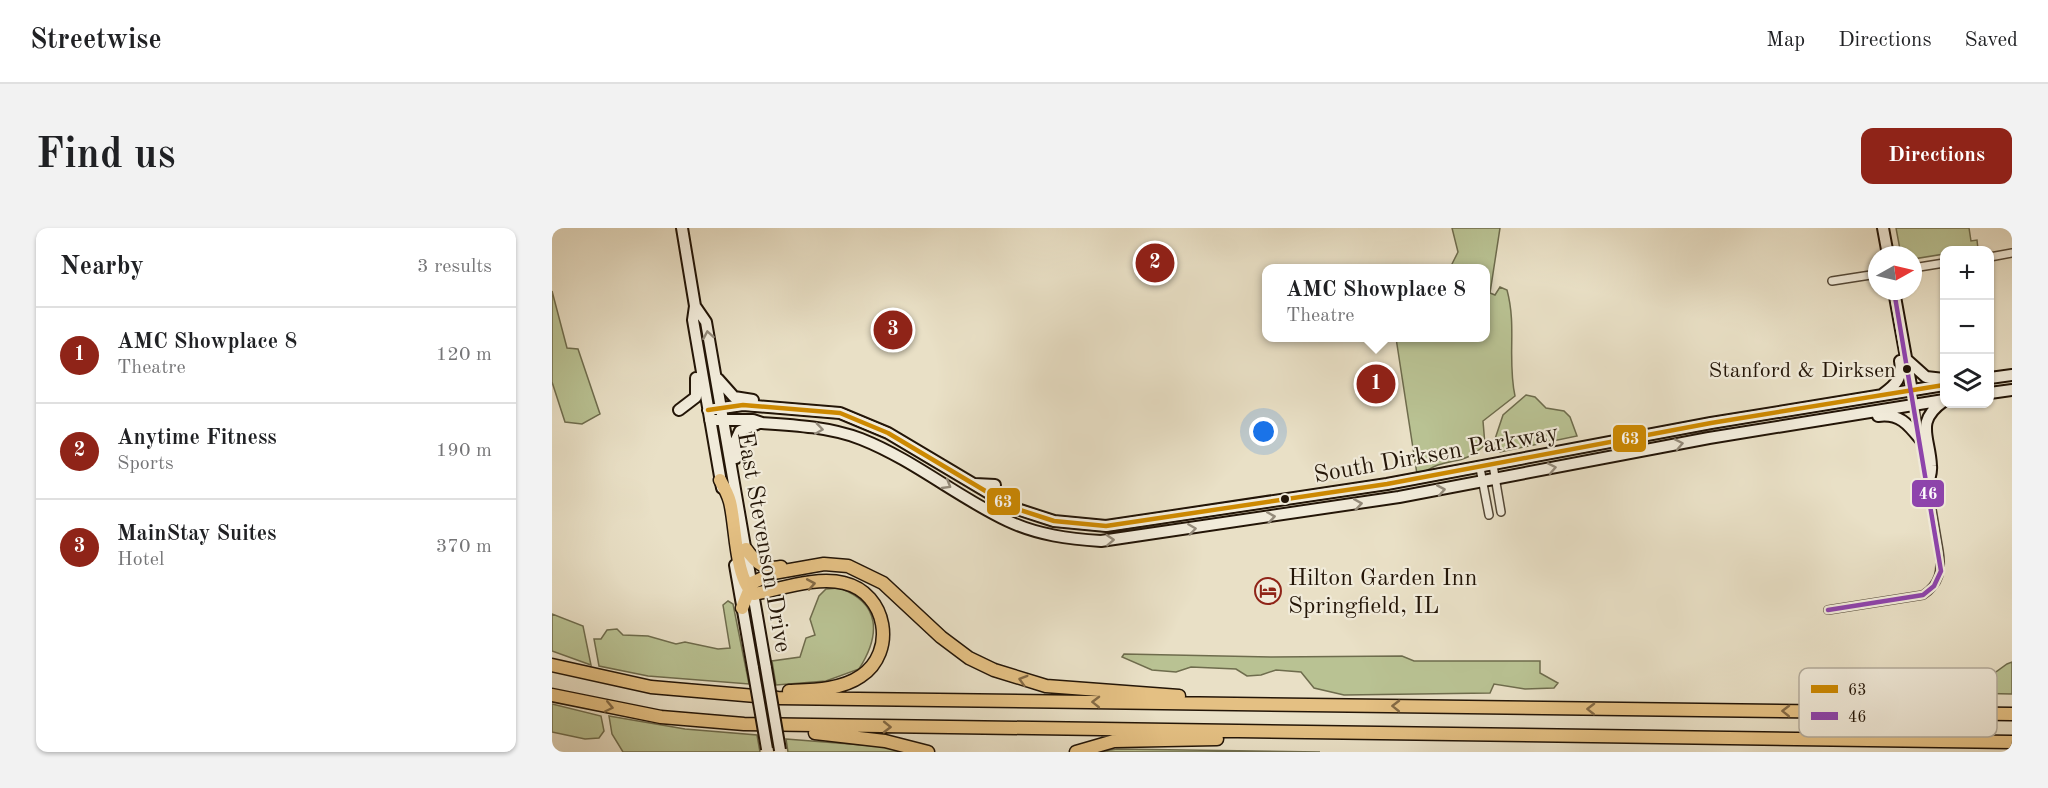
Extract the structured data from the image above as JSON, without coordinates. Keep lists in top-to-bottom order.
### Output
{
  "streets": {
    "main road": ["South Dirksen Parkway", "East Stevenson Drive"]
  },
  "crossings": [
    ["South Dirksen Parkway", "East Stevenson Drive"]
  ],
  "places": {
    "other": ["Stanford & Dirksen"],
    "hotel": ["Hilton Garden Inn Springfield, IL"]
  },
  "lines": ["transit line 46", "transit line 63"],
  "legend": ["63", "46"],
  "north": "right",
  "page": {
    "header": "Streetwise",
    "nav": ["Map", "Directions", "Saved"],
    "buttons": "Directions",
    "title": "Find us",
    "heading": ["Nearby", "3 results"],
    "pins": ["2", "3", "1"],
    "map_buttons": ["+", "−"],
    "popup": ["AMC Showplace 8", "Theatre"],
    "list": [
      {
        "mark": "1",
        "name": "AMC Showplace 8",
        "note": "Theatre",
        "value": "120 m"
      },
      {
        "mark": "2",
        "name": "Anytime Fitness",
        "note": "Sports",
        "value": "190 m"
      },
      {
        "mark": "3",
        "name": "MainStay Suites",
        "note": "Hotel",
        "value": "370 m"
      }
    ]
  }
}
